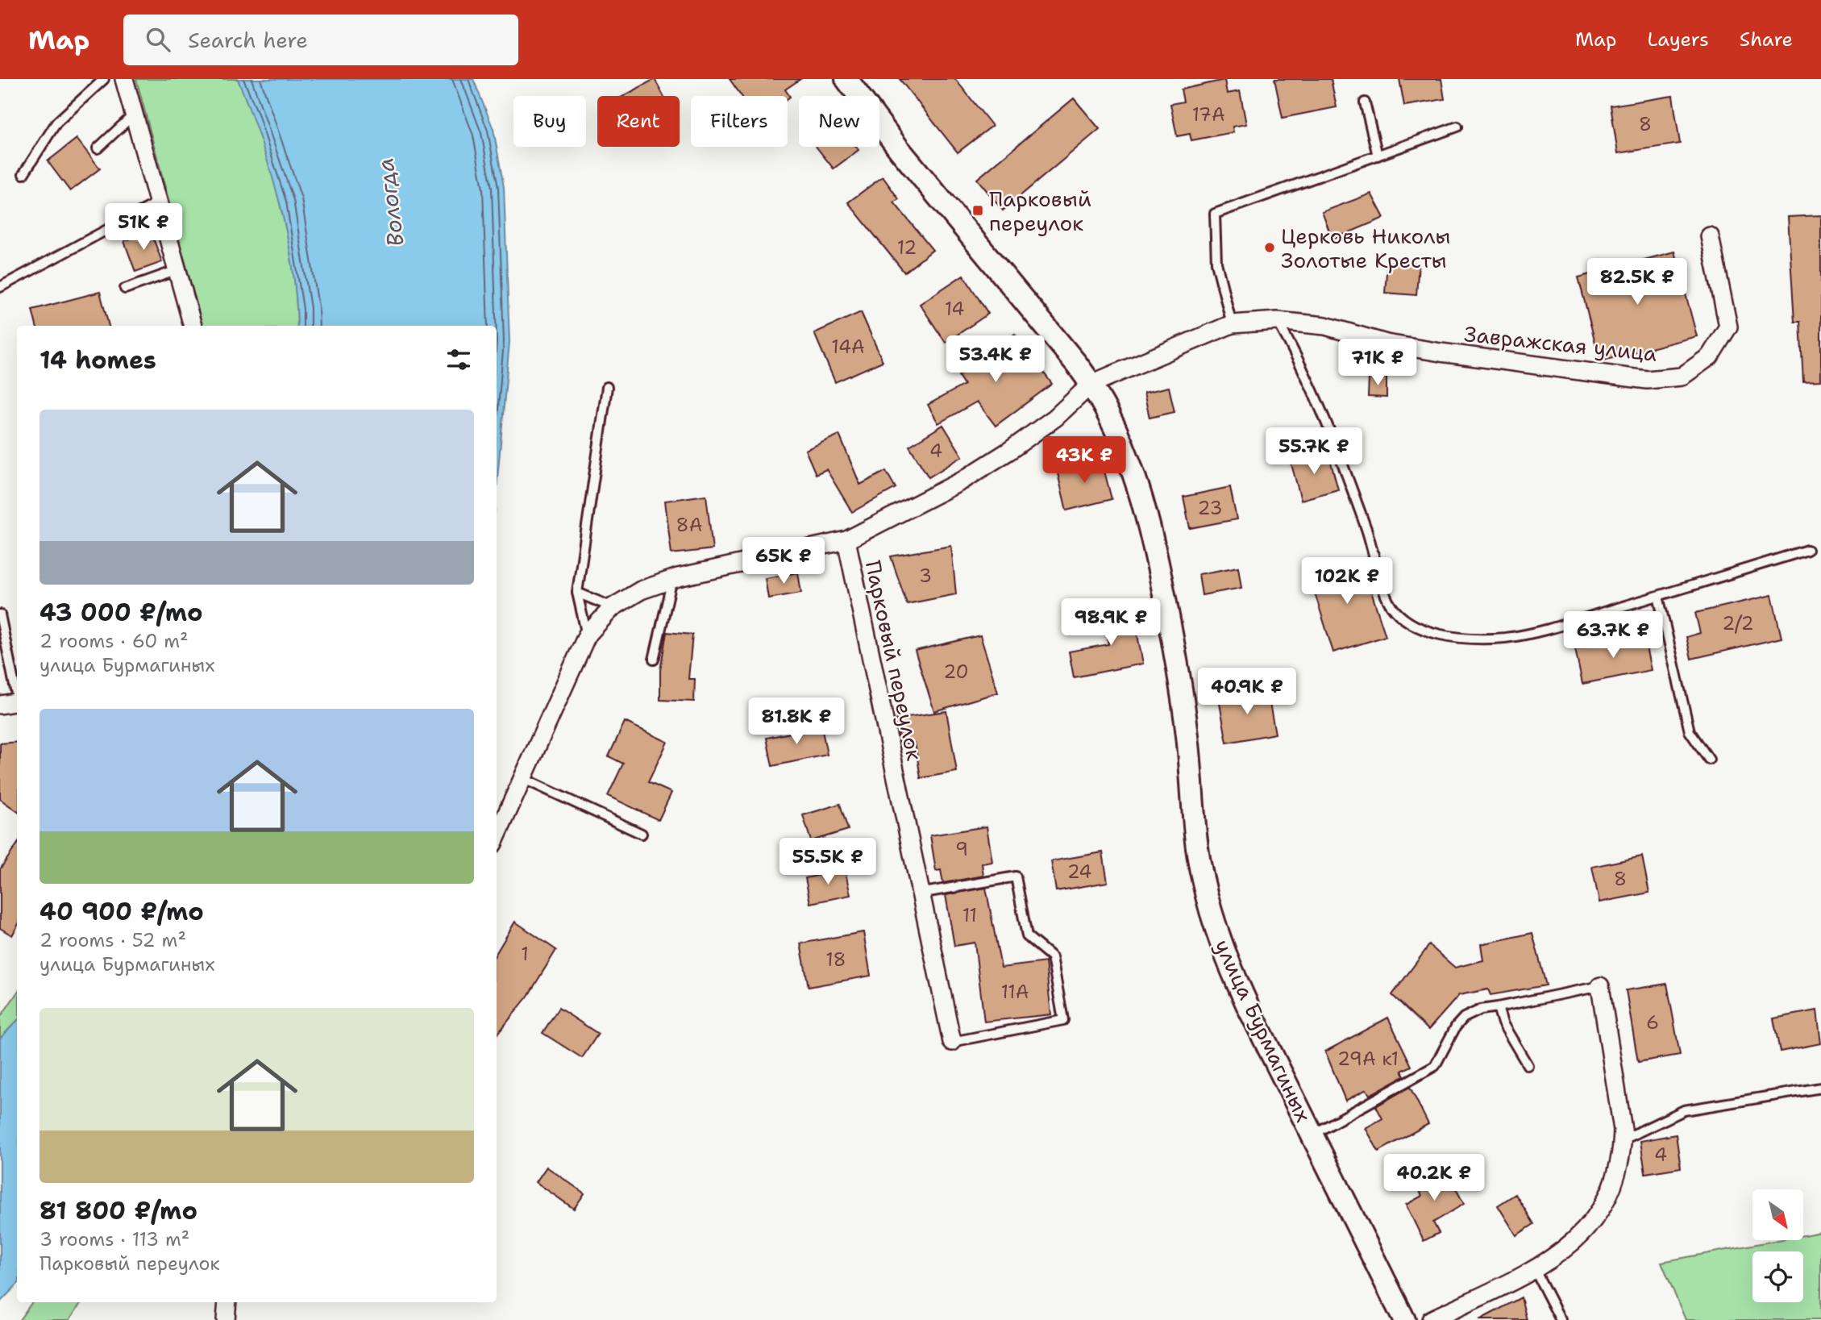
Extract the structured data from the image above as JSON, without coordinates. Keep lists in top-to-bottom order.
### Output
{
  "streets": {
    "street": ["Завражская улица", "Парковый переулок", "улица Бурмагиных"]
  },
  "crossings": [
    ["Завражская улица", "Парковый переулок"],
    ["Завражская улица", "улица Бурмагиных"],
    ["Парковый переулок", "улица Бурмагиных"]
  ],
  "water": ["Вологда"],
  "places": {
    "transit": ["Парковый переулок"],
    "other": ["Церковь Николы Золотые Кресты"]
  },
  "house_numbers": [
    "17А",
    "8",
    "12",
    "14",
    "14А",
    "4",
    "23",
    "8А",
    "3",
    "2/2",
    "20",
    "9",
    "24",
    "8",
    "11",
    "1",
    "18",
    "11А",
    "6",
    "29А к1",
    "4"
  ],
  "north": "bottom right",
  "page": {
    "header": "Map",
    "search": "Search here",
    "nav": ["Map", "Layers", "Share"],
    "chip": [
      "Buy",
      "Rent",
      "Filters",
      "New"
    ],
    "price": [
      "51K ₽",
      "82.5K ₽",
      "53.4K ₽",
      "71K ₽",
      "55.7K ₽",
      "43K ₽",
      "65K ₽",
      "102K ₽",
      "98.9K ₽",
      "63.7K ₽",
      "40.9K ₽",
      "81.8K ₽",
      "55.5K ₽",
      "40.2K ₽"
    ],
    "heading": "14 homes",
    "list": [
      {
        "name": "43 000 ₽/mo",
        "note": "2 rooms · 60 m² · улица Бурмагиных"
      },
      {
        "name": "40 900 ₽/mo",
        "note": "2 rooms · 52 m² · улица Бурмагиных"
      },
      {
        "name": "81 800 ₽/mo",
        "note": "3 rooms · 113 m² · Парковый переулок"
      }
    ]
  }
}
